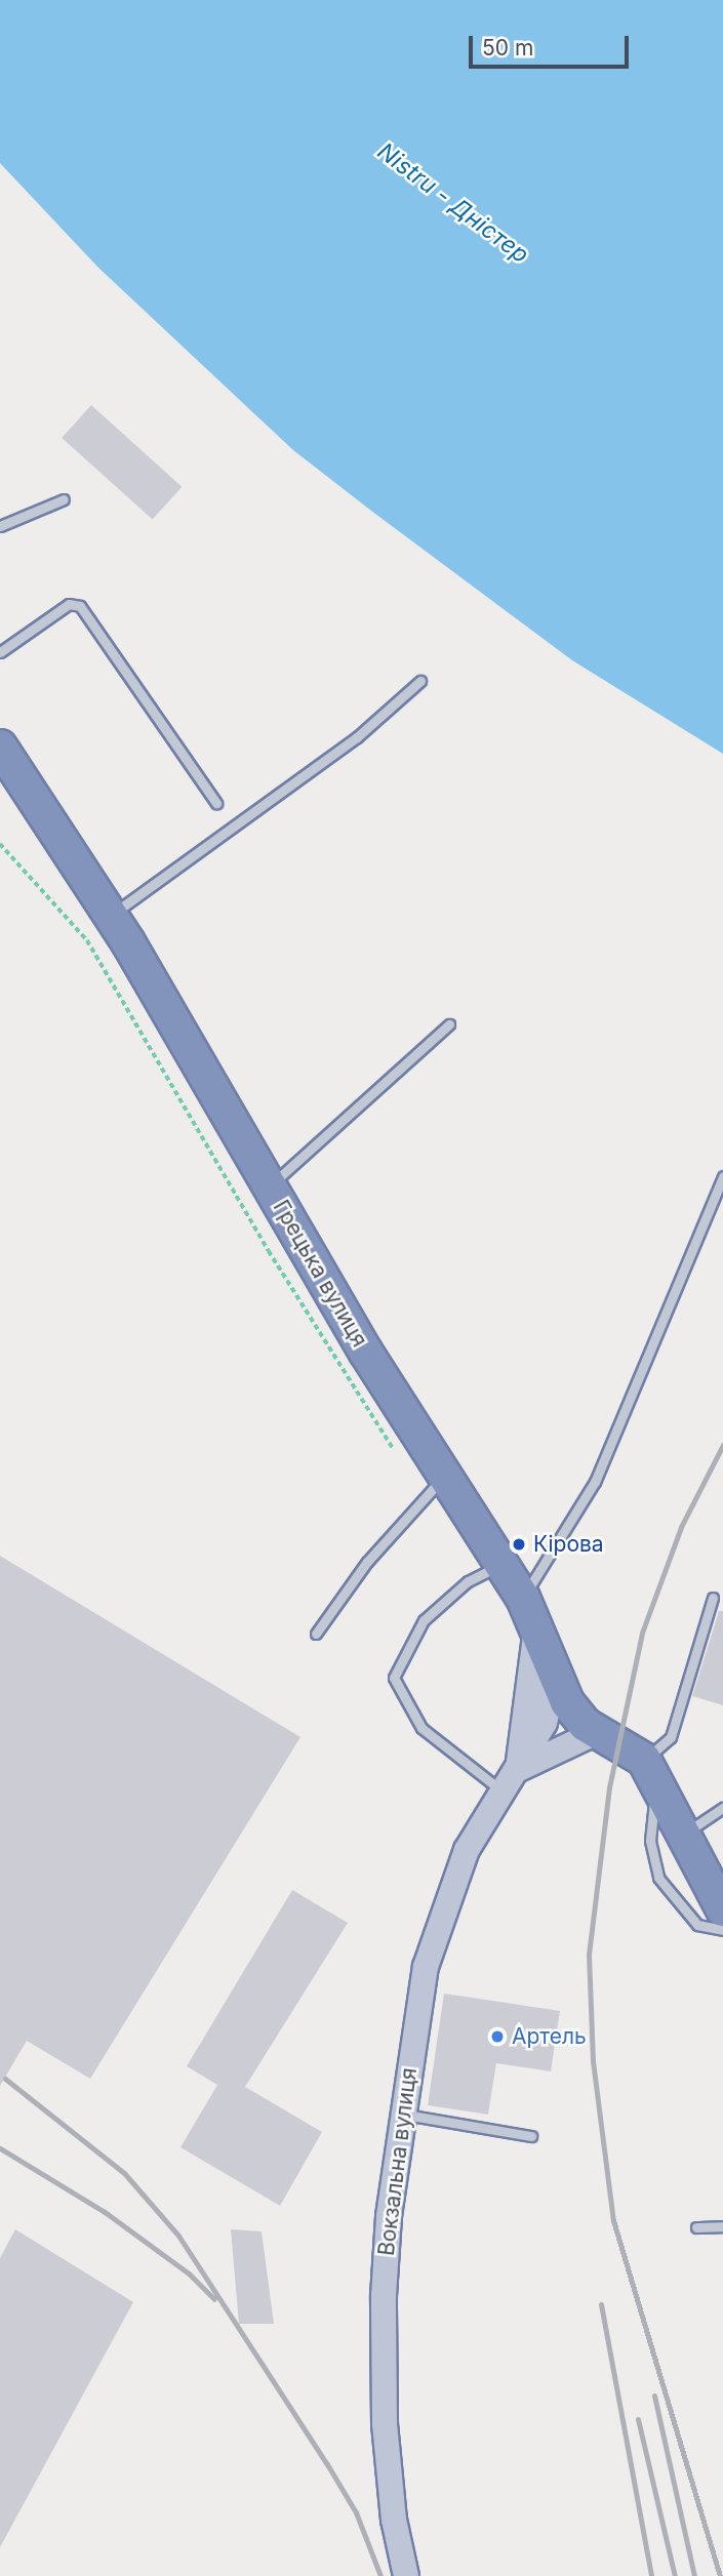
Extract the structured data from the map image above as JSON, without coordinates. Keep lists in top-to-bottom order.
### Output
{
  "streets": {
    "highway": ["Грецька вулиця"],
    "main road": ["Вокзальна вулиця"]
  },
  "crossings": [
    ["Грецька вулиця", "Вокзальна вулиця"]
  ],
  "water": ["Nistru - Дністер"],
  "places": ["Кірова", "Артель"],
  "scale_bar": "50 m"
}
